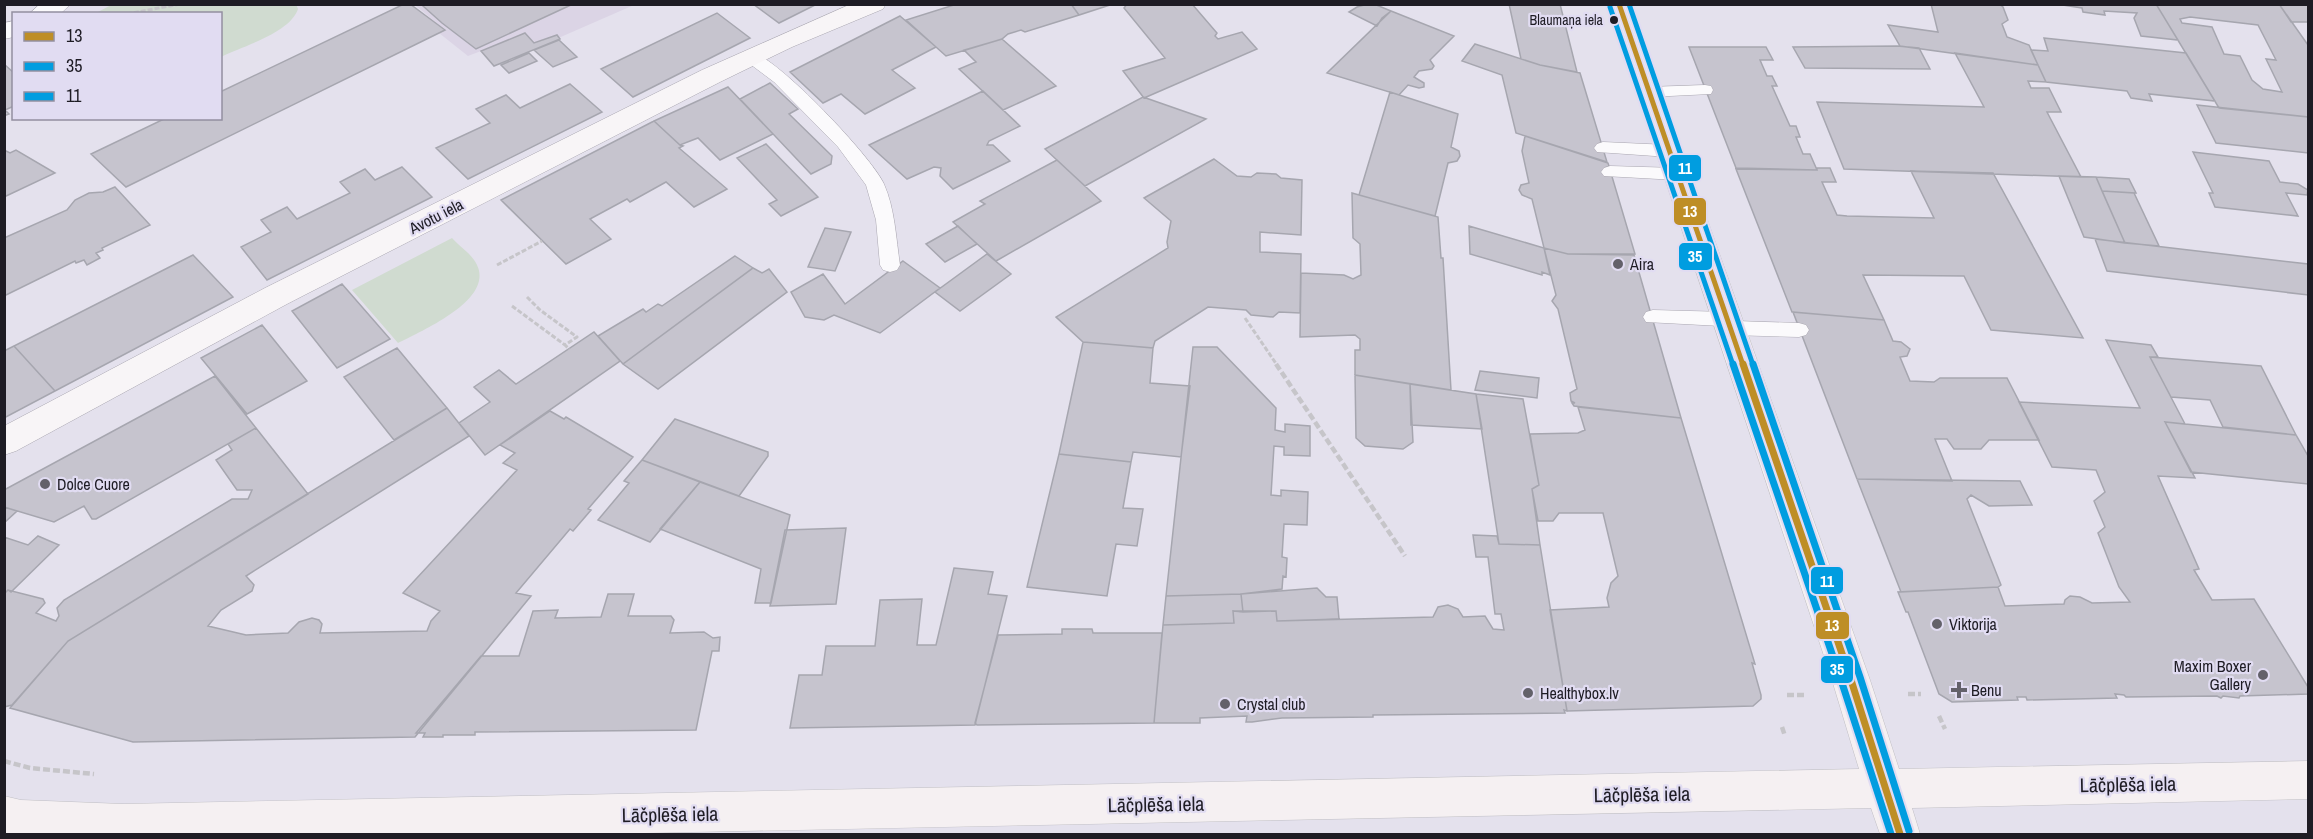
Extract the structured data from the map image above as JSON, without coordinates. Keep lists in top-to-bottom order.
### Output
{
  "streets": {
    "main road": ["Lāčplēša iela"],
    "street": ["Avotu iela"]
  },
  "places": {
    "other": [
      "Blaumaņa iela",
      "Aira",
      "Dolce Cuore",
      "Viktorija",
      "Maxim Boxer Gallery",
      "Healthybox.lv",
      "Crystal club"
    ],
    "health": ["Benu"]
  },
  "lines": ["transit line 13", "transit line 11", "transit line 35"],
  "legend": ["13", "35", "11"]
}
